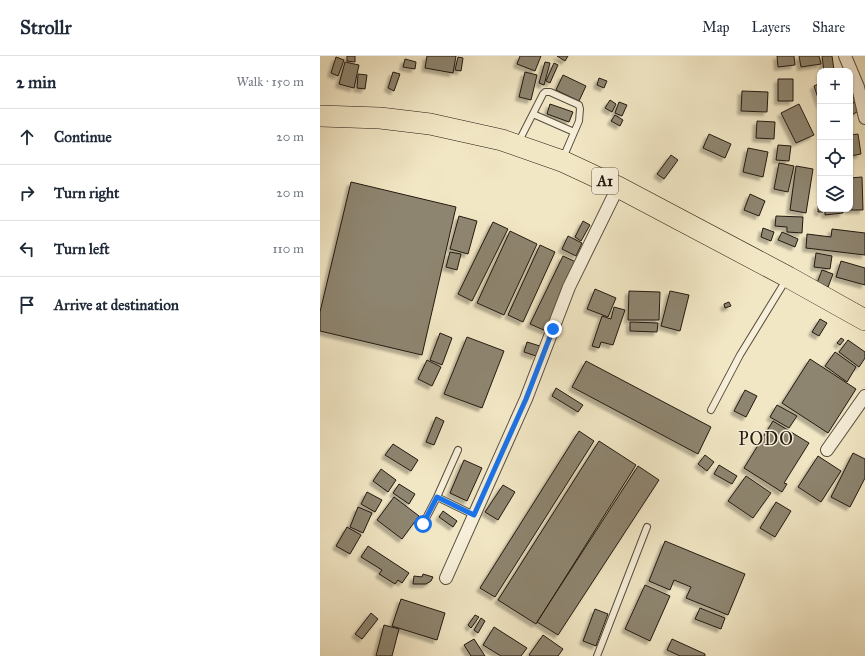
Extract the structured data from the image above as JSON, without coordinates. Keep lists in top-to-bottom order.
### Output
{
  "streets": {
    "highway": ["A1"]
  },
  "districts": ["PODO"],
  "page": {
    "header": "Strollr",
    "nav": ["Map", "Layers", "Share"],
    "heading": ["2 min", "Walk · 150 m"],
    "map_buttons": ["+", "−"],
    "list": [
      ["Continue", "20 m"],
      ["Turn right", "20 m"],
      ["Turn left", "110 m"],
      "Arrive at destination"
    ]
  }
}
